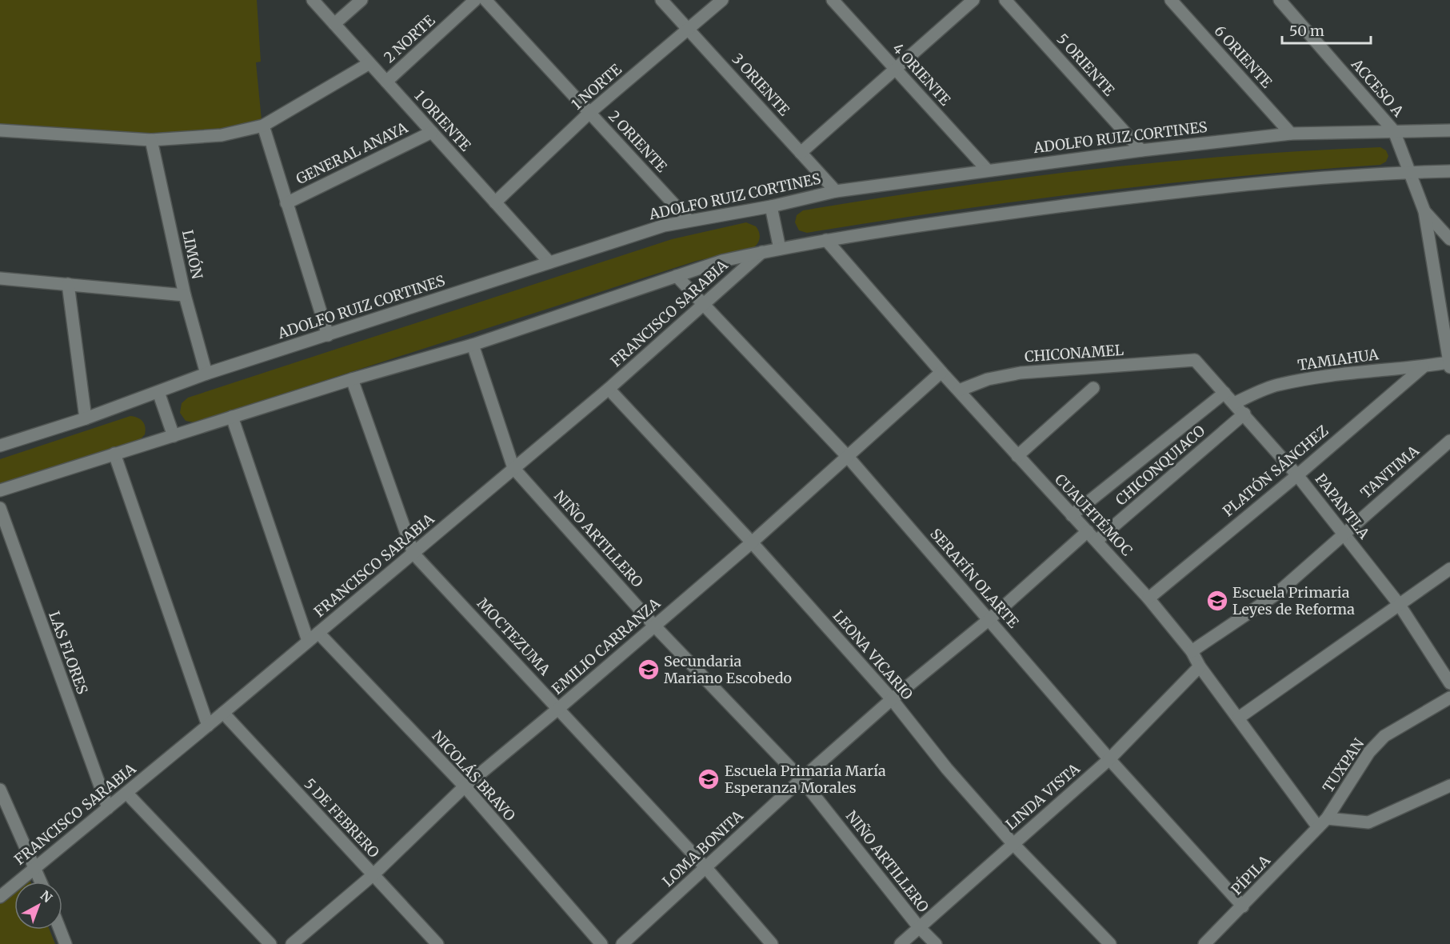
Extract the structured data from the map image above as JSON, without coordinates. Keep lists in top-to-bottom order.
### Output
{
  "streets": {
    "street": [
      "2 NORTE",
      "6 ORIENTE",
      "5 ORIENTE",
      "4 ORIENTE",
      "3 ORIENTE",
      "1 NORTE",
      "ACCESO A",
      "1 ORIENTE",
      "ADOLFO RUIZ CORTINES",
      "2 ORIENTE",
      "GENERAL ANAYA",
      "LIMÓN",
      "FRANCISCO SARABIA",
      "CHICONAMEL",
      "TAMIAHUA",
      "CHICONQUIACO",
      "PLATÓN SÁNCHEZ",
      "TANTIMA",
      "PAPANTLA",
      "CUAUHTÉMOC",
      "NIÑO ARTILLERO",
      "SERAFÍN OLARTE",
      "MOCTEZUMA",
      "EMILIO CARRANZA",
      "LAS FLORES",
      "LEONA VICARIO",
      "TUXPAN",
      "NICOLÁS BRAVO",
      "LINDA VISTA",
      "5 DE FEBRERO",
      "LOMA BONITA",
      "PÍPILA"
    ]
  },
  "crossings": [
    ["2 NORTE", "1 ORIENTE"],
    ["6 ORIENTE", "ADOLFO RUIZ CORTINES"],
    ["5 ORIENTE", "ADOLFO RUIZ CORTINES"],
    ["4 ORIENTE", "ADOLFO RUIZ CORTINES"],
    ["3 ORIENTE", "1 NORTE"],
    ["3 ORIENTE", "ADOLFO RUIZ CORTINES"],
    ["1 NORTE", "1 ORIENTE"],
    ["1 NORTE", "2 ORIENTE"],
    ["ACCESO A", "ADOLFO RUIZ CORTINES"],
    ["1 ORIENTE", "ADOLFO RUIZ CORTINES"],
    ["1 ORIENTE", "GENERAL ANAYA"],
    ["ADOLFO RUIZ CORTINES", "2 ORIENTE"],
    ["ADOLFO RUIZ CORTINES", "GENERAL ANAYA"],
    ["ADOLFO RUIZ CORTINES", "LIMÓN"],
    ["FRANCISCO SARABIA", "NIÑO ARTILLERO"],
    ["FRANCISCO SARABIA", "SERAFÍN OLARTE"],
    ["FRANCISCO SARABIA", "MOCTEZUMA"],
    ["FRANCISCO SARABIA", "LAS FLORES"],
    ["FRANCISCO SARABIA", "LEONA VICARIO"],
    ["FRANCISCO SARABIA", "NICOLÁS BRAVO"],
    ["FRANCISCO SARABIA", "5 DE FEBRERO"],
    ["CHICONAMEL", "PAPANTLA"],
    ["CHICONAMEL", "CUAUHTÉMOC"],
    ["TAMIAHUA", "PLATÓN SÁNCHEZ"],
    ["TAMIAHUA", "PAPANTLA"],
    ["CHICONQUIACO", "PAPANTLA"],
    ["CHICONQUIACO", "CUAUHTÉMOC"],
    ["PLATÓN SÁNCHEZ", "PAPANTLA"],
    ["PLATÓN SÁNCHEZ", "CUAUHTÉMOC"],
    ["TANTIMA", "PAPANTLA"],
    ["TANTIMA", "CUAUHTÉMOC"],
    ["CUAUHTÉMOC", "EMILIO CARRANZA"],
    ["CUAUHTÉMOC", "TUXPAN"],
    ["CUAUHTÉMOC", "LINDA VISTA"],
    ["CUAUHTÉMOC", "LOMA BONITA"],
    ["CUAUHTÉMOC", "PÍPILA"],
    ["NIÑO ARTILLERO", "EMILIO CARRANZA"],
    ["NIÑO ARTILLERO", "LINDA VISTA"],
    ["NIÑO ARTILLERO", "LOMA BONITA"],
    ["SERAFÍN OLARTE", "EMILIO CARRANZA"],
    ["SERAFÍN OLARTE", "LINDA VISTA"],
    ["SERAFÍN OLARTE", "LOMA BONITA"],
    ["SERAFÍN OLARTE", "PÍPILA"],
    ["MOCTEZUMA", "EMILIO CARRANZA"],
    ["MOCTEZUMA", "LOMA BONITA"],
    ["EMILIO CARRANZA", "LEONA VICARIO"],
    ["EMILIO CARRANZA", "NICOLÁS BRAVO"],
    ["EMILIO CARRANZA", "5 DE FEBRERO"],
    ["LEONA VICARIO", "LINDA VISTA"],
    ["LEONA VICARIO", "LOMA BONITA"],
    ["TUXPAN", "PÍPILA"]
  ],
  "places": {
    "school or university": ["Escuela Primaria Leyes de Reforma", "Secundaria Mariano Escobedo", "Escuela Primaria María Esperanza Morales"]
  },
  "scale_bar": "50 m",
  "north": "top right"
}
